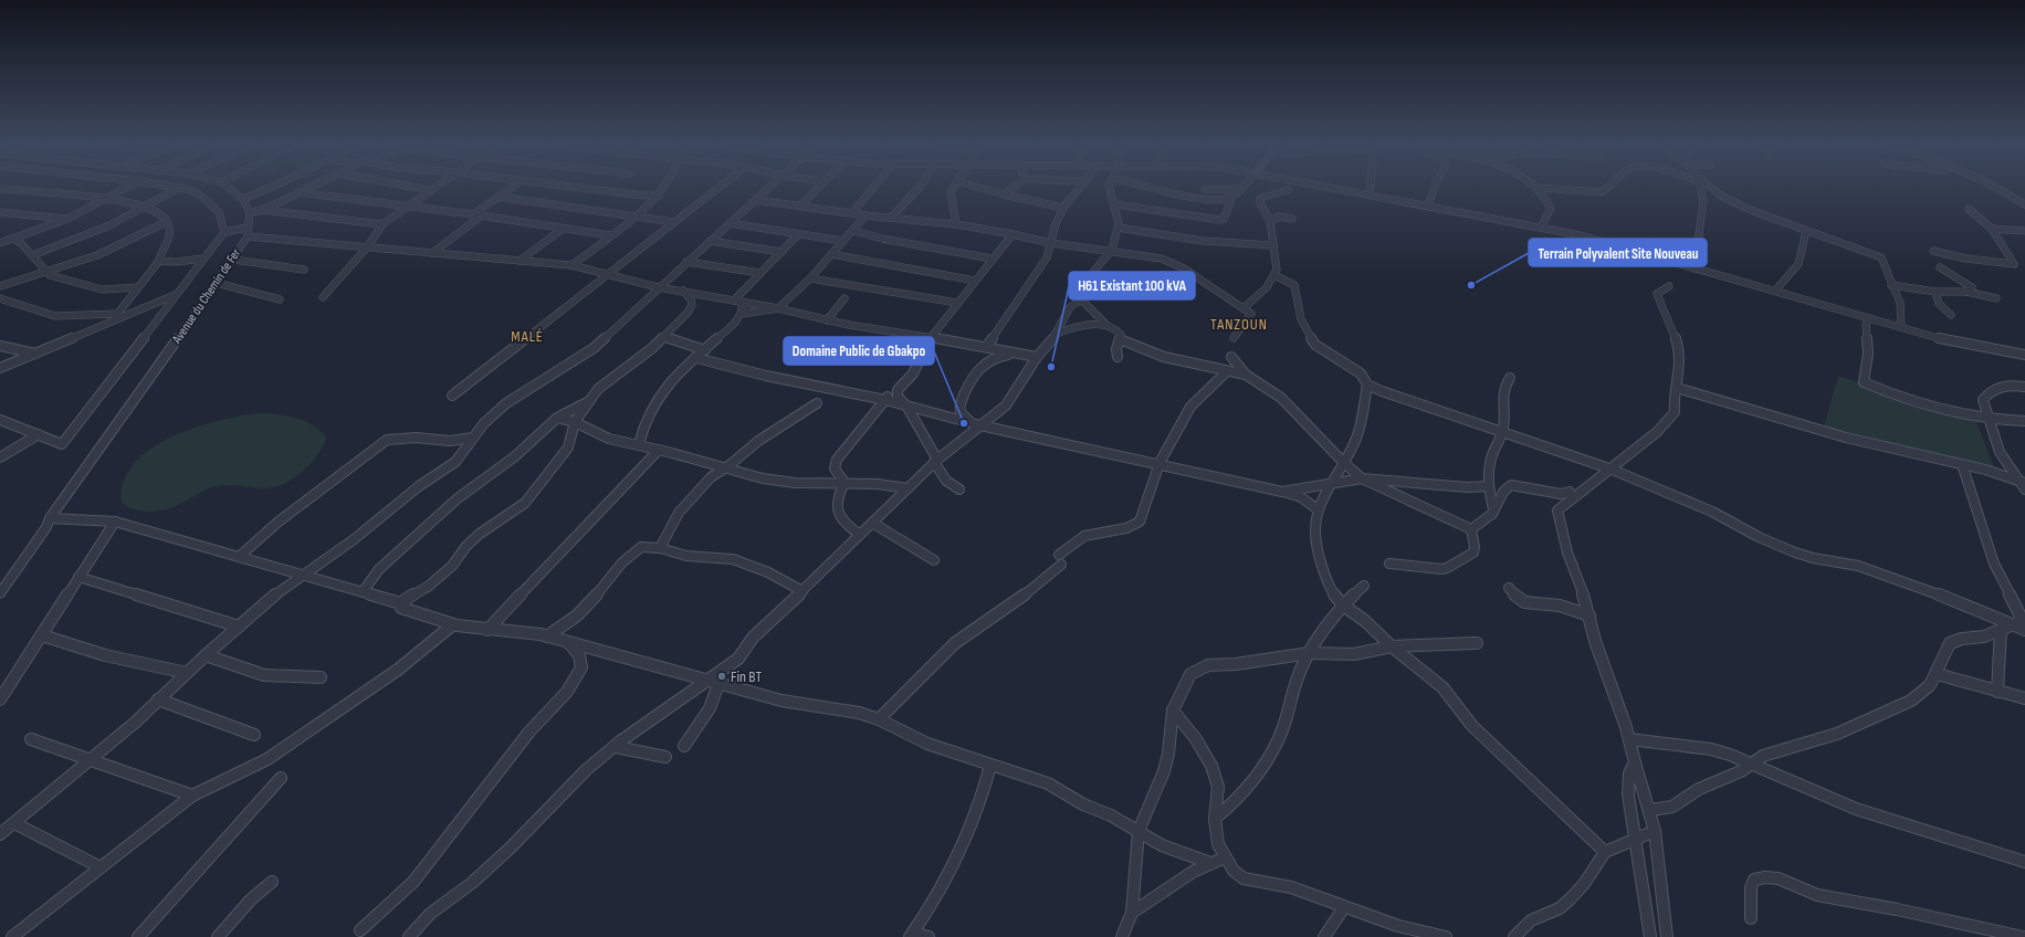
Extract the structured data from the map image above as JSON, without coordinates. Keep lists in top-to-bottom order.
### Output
{
  "streets": {
    "street": ["Avenue du Chemin de Fer"]
  },
  "districts": ["TANZOUN", "MALÉ"],
  "places": [
    "Terrain Polyvalent Site Nouveau",
    "H61 Existant 100 kVA",
    "Domaine Public de Gbakpo",
    "Fin BT"
  ]
}
